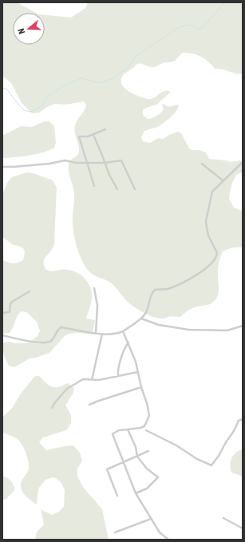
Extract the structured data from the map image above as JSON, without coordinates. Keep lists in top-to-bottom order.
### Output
{
  "north": "left"
}
